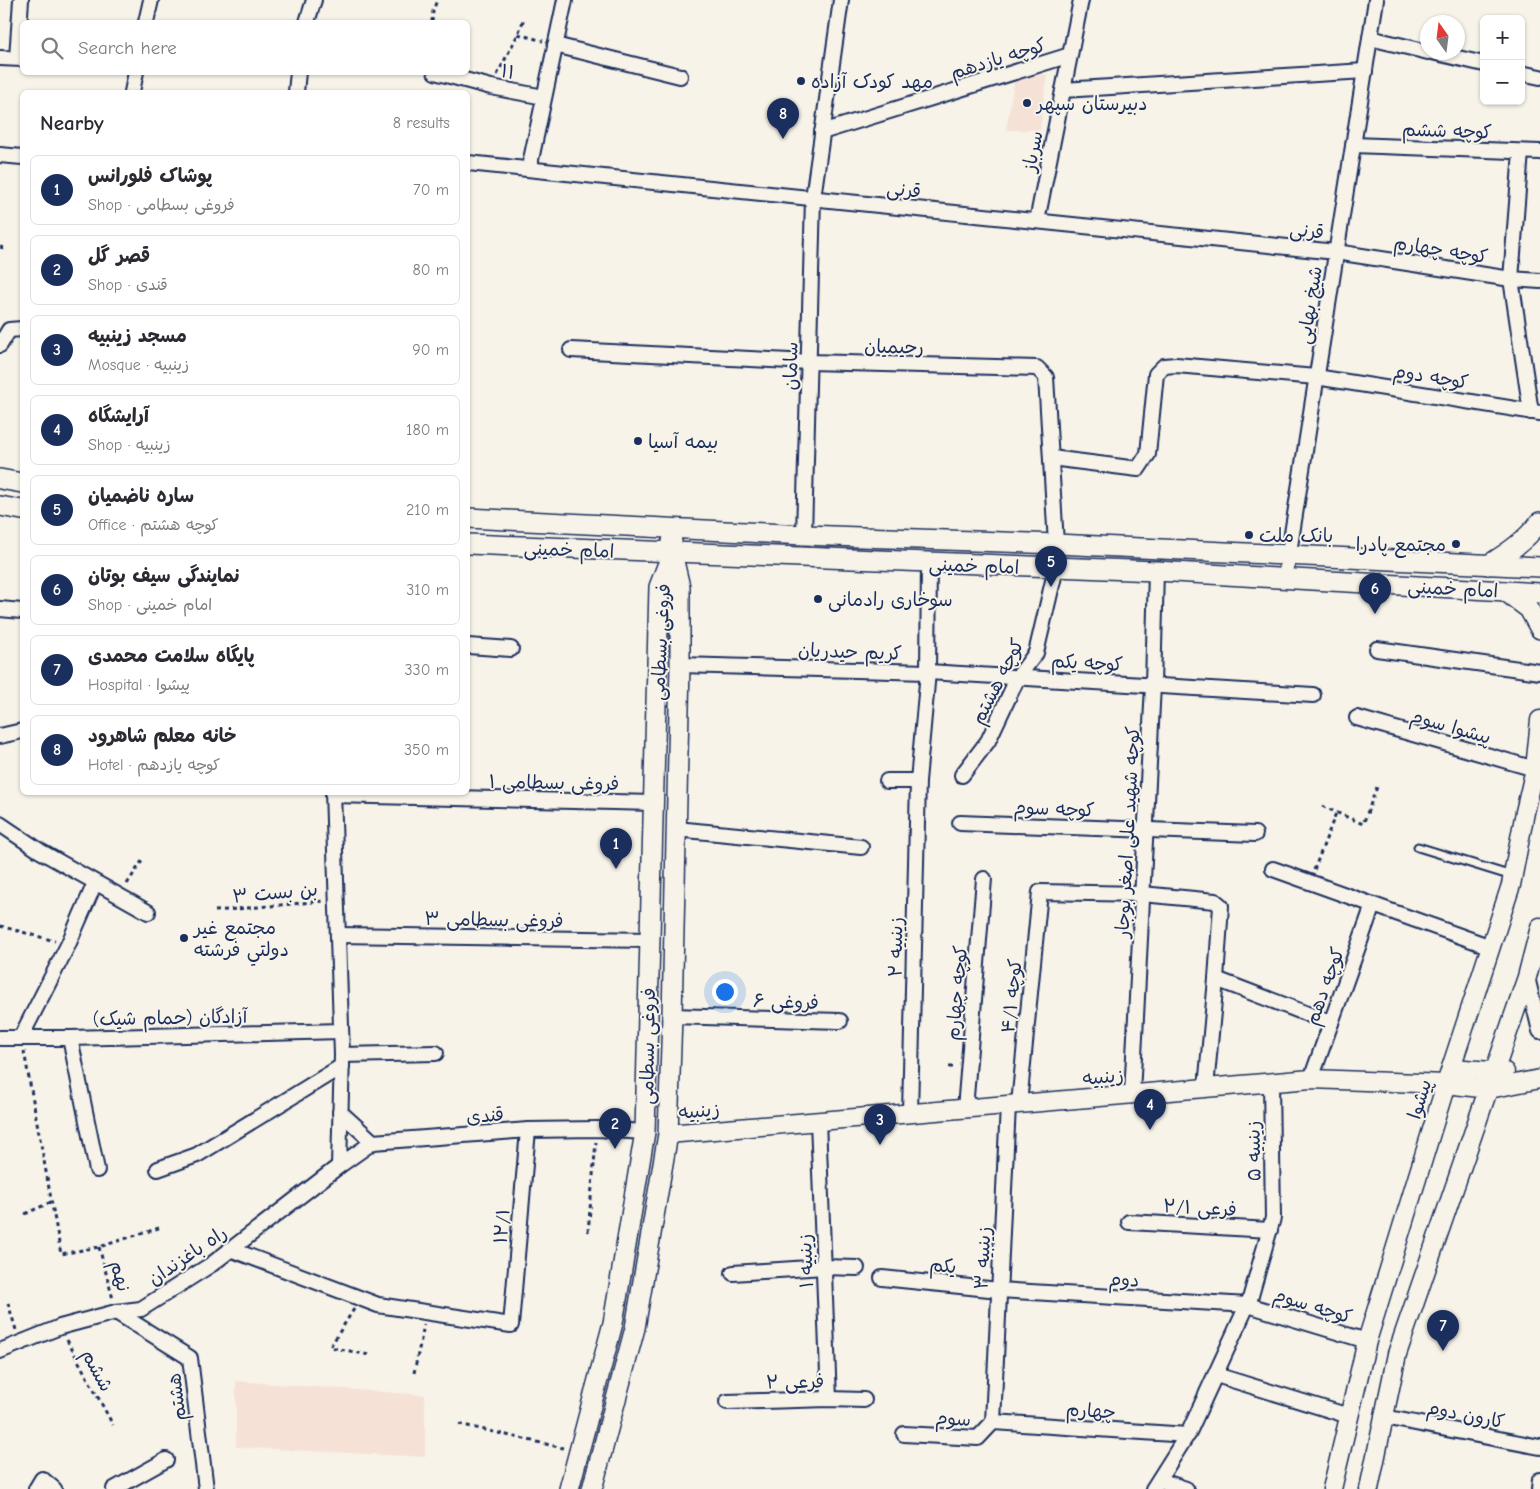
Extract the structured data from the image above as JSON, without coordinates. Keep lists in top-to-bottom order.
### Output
{
  "streets": {
    "main road": ["امام خمینی", "فروغی بسطامی"],
    "street": [
      "کوچه یازدهم",
      "۱۱",
      "کوچه ششم",
      "سرباز",
      "قرنی",
      "کوچه چهارم",
      "شیخ بهایی",
      "رحیمیان",
      "سامان",
      "کوچه دوم",
      "کریم حیدریان",
      "کوچه یکم",
      "کوچه هشتم",
      "پیشوا سوم",
      "فروغی بسطامی ۱",
      "کوچه سوم",
      "کوچه شهید علی اصغر بوجار",
      "فروغی بسطامی ۳",
      "زینبیه ۲",
      "کوچه دهم",
      "کوچه ۴/۱",
      "فروغی ۶",
      "آزادگان (حمام شیک)",
      "زینبیه",
      "پیشوا",
      "قندی",
      "زینبیه ۵",
      "فرعی ۲/۱",
      "۱۲/۱",
      "راه باغزندان",
      "زینبیه ۳",
      "زینبیه ۱",
      "یکم",
      "دوم",
      "فرعی ۲",
      "هشتم",
      "چهارم",
      "کارون دوم",
      "سوم"
    ],
    "path": ["بن بست ۳", "نهم", "ششم"]
  },
  "crossings": [
    ["کوچه یازدهم", "سرباز"],
    ["کوچه یازدهم", "سامان"],
    ["کوچه ششم", "شیخ بهایی"],
    ["سرباز", "قرنی"],
    ["قرنی", "کوچه چهارم"],
    ["قرنی", "شیخ بهایی"],
    ["قرنی", "سامان"],
    ["کوچه چهارم", "شیخ بهایی"],
    ["کوچه چهارم", "زینبیه"],
    ["شیخ بهایی", "کوچه دوم"],
    ["شیخ بهایی", "امام خمینی"],
    ["رحیمیان", "سامان"],
    ["رحیمیان", "کوچه دوم"],
    ["رحیمیان", "امام خمینی"],
    ["سامان", "امام خمینی"],
    ["امام خمینی", "فروغی بسطامی"],
    ["امام خمینی", "کوچه هشتم"],
    ["امام خمینی", "کوچه شهید علی اصغر بوجار"],
    ["فروغی بسطامی", "کریم حیدریان"],
    ["فروغی بسطامی", "فروغی بسطامی ۱"],
    ["فروغی بسطامی", "فروغی بسطامی ۳"],
    ["فروغی بسطامی", "فروغی ۶"],
    ["فروغی بسطامی", "زینبیه"],
    ["فروغی بسطامی", "قندی"],
    ["کریم حیدریان", "کوچه یکم"],
    ["کریم حیدریان", "کوچه هشتم"],
    ["کوچه یکم", "کوچه هشتم"],
    ["کوچه یکم", "کوچه شهید علی اصغر بوجار"],
    ["پیشوا سوم", "پیشوا"],
    ["کوچه سوم", "کوچه شهید علی اصغر بوجار"],
    ["کوچه سوم", "پیشوا"],
    ["کوچه سوم", "زینبیه ۵"],
    ["کوچه سوم", "دوم"],
    ["کوچه شهید علی اصغر بوجار", "کوچه ۴/۱"],
    ["کوچه شهید علی اصغر بوجار", "زینبیه"],
    ["زینبیه ۲", "زینبیه"],
    ["کوچه دهم", "زینبیه"],
    ["کوچه ۴/۱", "زینبیه"],
    ["کوچه ۴/۱", "زینبیه ۳"],
    ["زینبیه", "پیشوا"],
    ["زینبیه", "زینبیه ۵"],
    ["زینبیه", "زینبیه ۳"],
    ["زینبیه", "زینبیه ۱"],
    ["قندی", "۱۲/۱"],
    ["قندی", "راه باغزندان"],
    ["زینبیه ۵", "فرعی ۲/۱"],
    ["زینبیه ۵", "دوم"],
    ["زینبیه ۵", "چهارم"],
    ["راه باغزندان", "نهم"],
    ["راه باغزندان", "ششم"],
    ["راه باغزندان", "هشتم"],
    ["زینبیه ۳", "یکم"],
    ["زینبیه ۳", "دوم"],
    ["زینبیه ۳", "چهارم"],
    ["زینبیه ۳", "سوم"],
    ["زینبیه ۱", "فرعی ۲"],
    ["یکم", "دوم"],
    ["نهم", "هشتم"],
    ["چهارم", "سوم"]
  ],
  "places": [
    "مهد کودک آزاده",
    "دبیرستان سپهر",
    "بیمه آسیا",
    "بانک ملت",
    "مجتمع پادرا",
    "سوخاری رادمانی",
    "مجتمع غير دولتي فرشته"
  ],
  "north": "top",
  "page": {
    "map_buttons": ["+", "−"],
    "search": "Search here",
    "heading": ["Nearby", "8 results"],
    "pins": [
      "8",
      "5",
      "6",
      "1",
      "4",
      "3",
      "2",
      "7"
    ],
    "list": [
      {
        "mark": "1",
        "name": "پوشاک فلورانس",
        "note": "Shop · فروغی بسطامی",
        "value": "70 m"
      },
      {
        "mark": "2",
        "name": "قصر گل",
        "note": "Shop · قندی",
        "value": "80 m"
      },
      {
        "mark": "3",
        "name": "مسجد زینبیه",
        "note": "Mosque · زینبیه",
        "value": "90 m"
      },
      {
        "mark": "4",
        "name": "آرایشگاه",
        "note": "Shop · زینبیه",
        "value": "180 m"
      },
      {
        "mark": "5",
        "name": "ساره ناضمیان",
        "note": "Office · کوچه هشتم",
        "value": "210 m"
      },
      {
        "mark": "6",
        "name": "نمایندگی سیف بوتان",
        "note": "Shop · امام خمینی",
        "value": "310 m"
      },
      {
        "mark": "7",
        "name": "پایگاه سلامت محمدی",
        "note": "Hospital · پیشوا",
        "value": "330 m"
      },
      {
        "mark": "8",
        "name": "خانه معلم شاهرود",
        "note": "Hotel · کوچه یازدهم",
        "value": "350 m"
      }
    ]
  }
}
